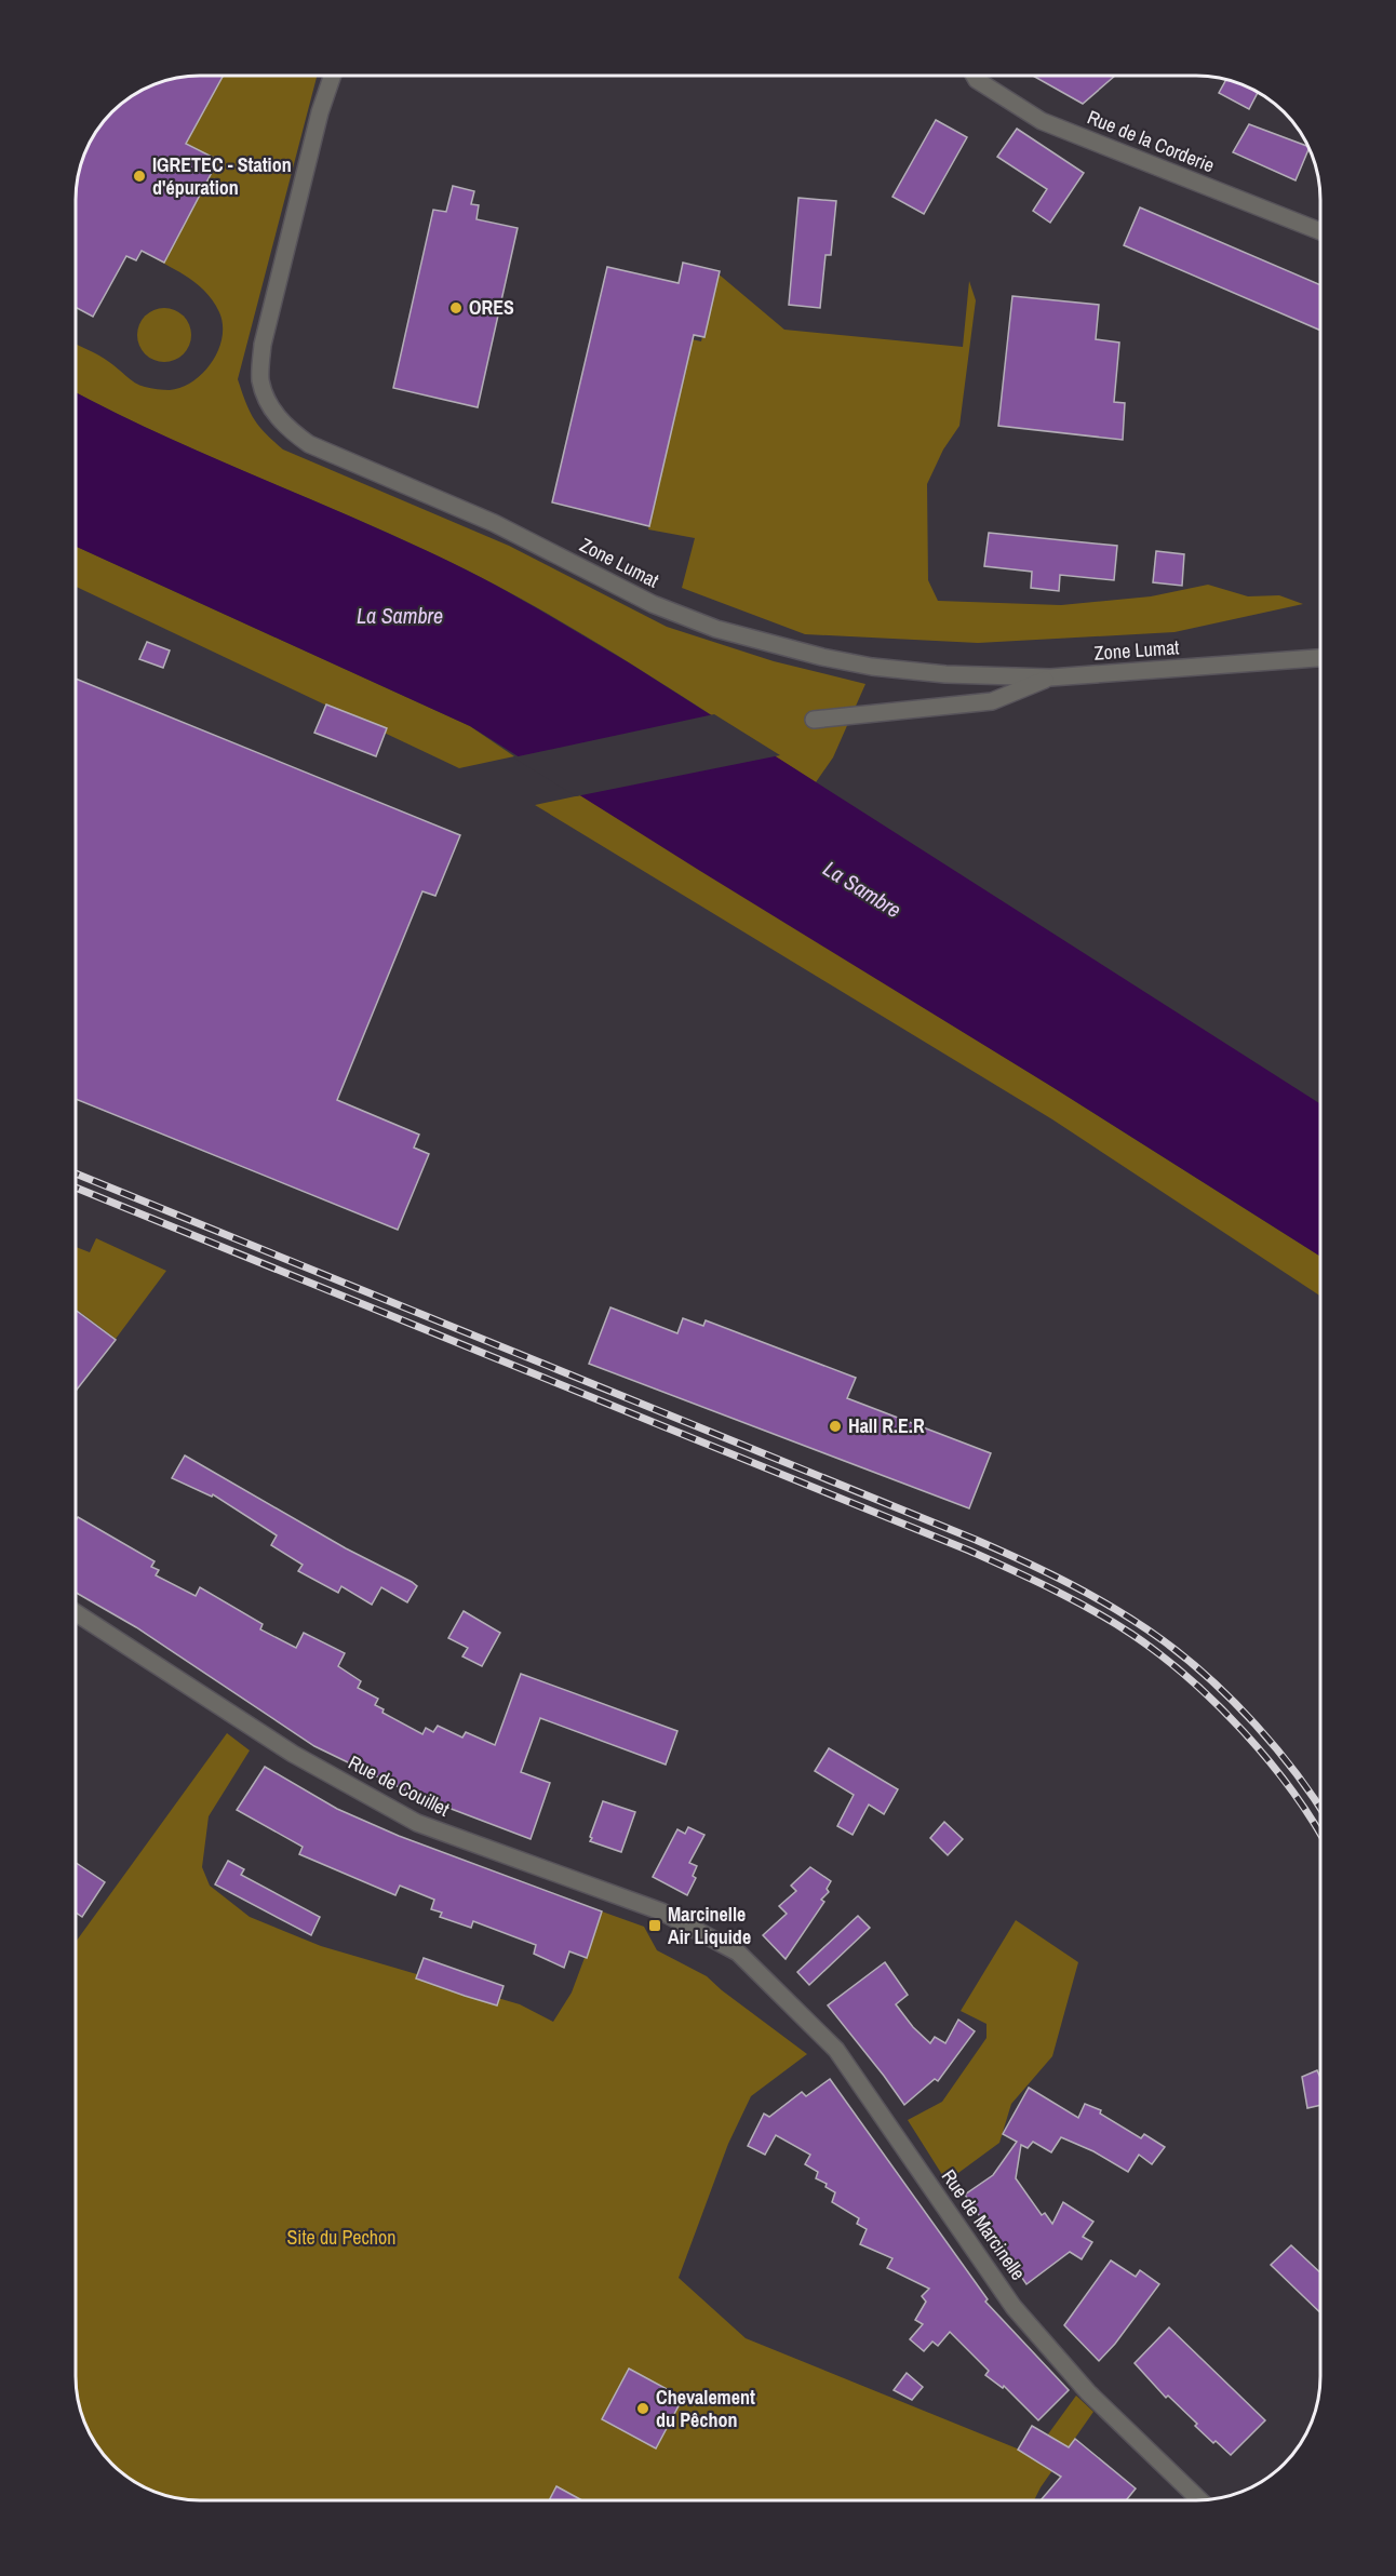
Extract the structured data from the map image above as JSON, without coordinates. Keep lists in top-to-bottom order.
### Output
{
  "streets": {
    "street": [
      "Rue de la Corderie",
      "Zone Lumat",
      "Rue de Couillet",
      "Rue de Marcinelle"
    ]
  },
  "crossings": [
    ["Rue de Couillet", "Rue de Marcinelle"]
  ],
  "water": ["La Sambre"],
  "parks": ["Site du Pechon"],
  "places": {
    "other": [
      "IGRETEC - Station d'épuration",
      "ORES",
      "Hall R.E.R",
      "Chevalement du Pêchon"
    ],
    "transit": ["Marcinelle Air Liquide"]
  }
}
